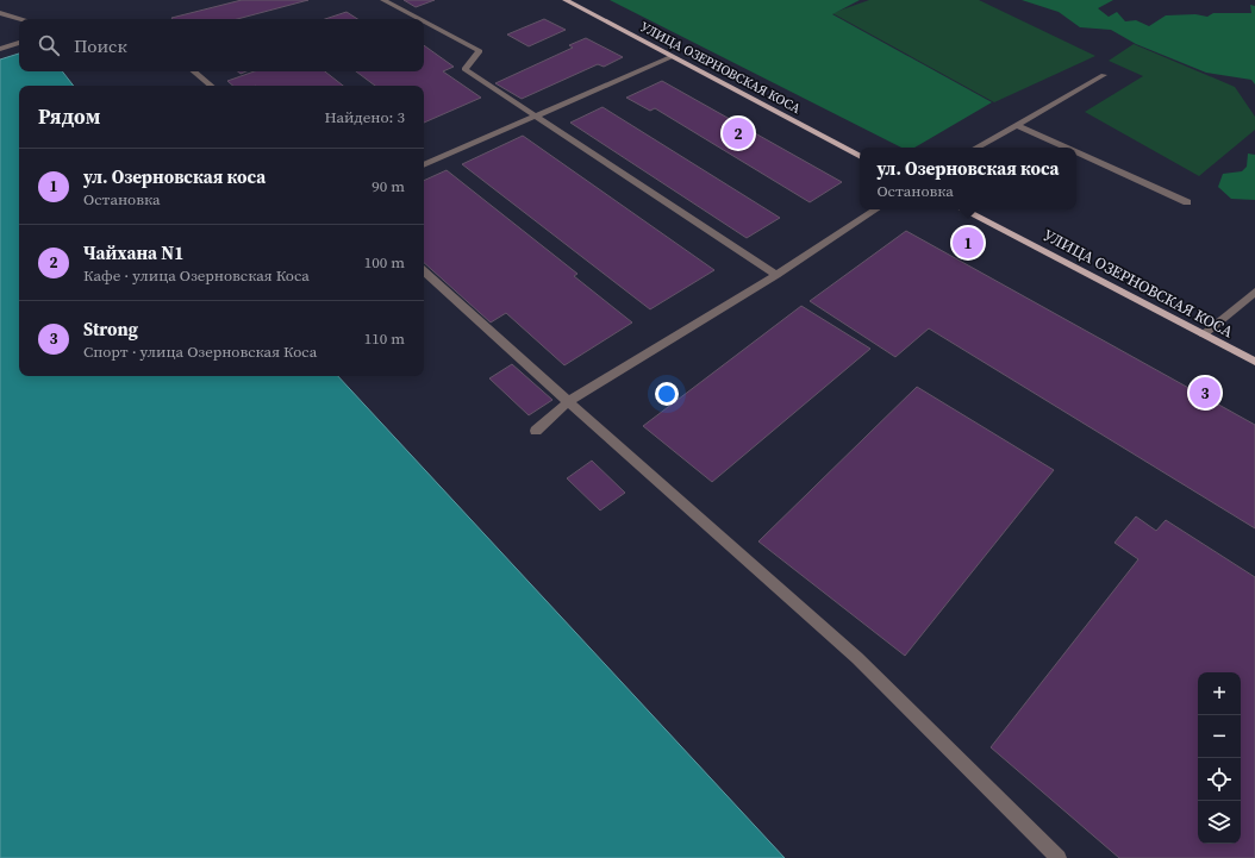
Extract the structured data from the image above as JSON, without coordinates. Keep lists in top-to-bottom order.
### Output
{
  "streets": {
    "main road": ["УЛИЦА ОЗЕРНОВСКАЯ КОСА"]
  },
  "page": {
    "search": "Поиск",
    "heading": ["Рядом", "Найдено: 3"],
    "pins": ["2", "1", "3"],
    "popup": ["ул. Озерновская коса", "Остановка"],
    "list": [
      {
        "mark": "1",
        "name": "ул. Озерновская коса",
        "note": "Остановка",
        "value": "90 m"
      },
      {
        "mark": "2",
        "name": "Чайхана N1",
        "note": "Кафе · улица Озерновская Коса",
        "value": "100 m"
      },
      {
        "mark": "3",
        "name": "Strong",
        "note": "Спорт · улица Озерновская Коса",
        "value": "110 m"
      }
    ],
    "map_buttons": ["+", "−"]
  }
}
